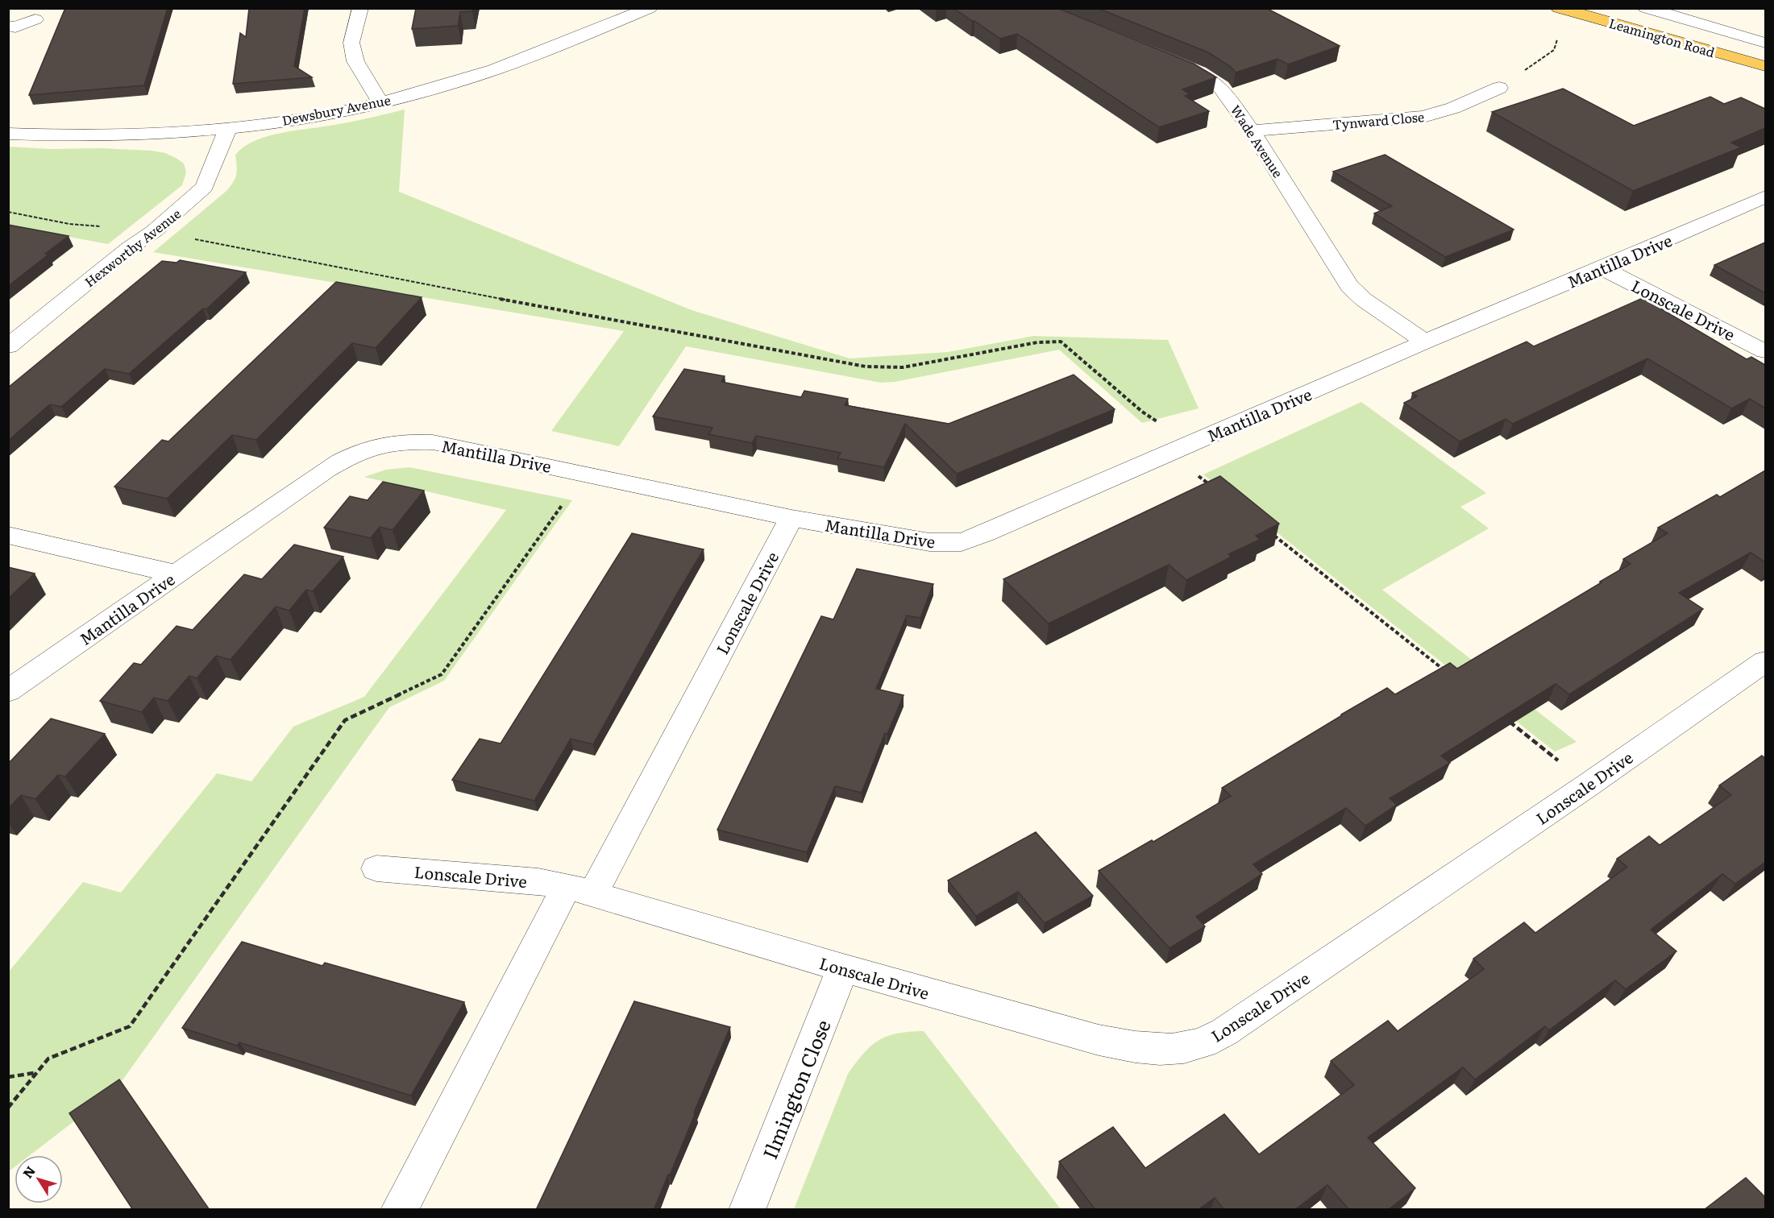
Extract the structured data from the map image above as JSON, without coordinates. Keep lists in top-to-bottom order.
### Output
{
  "streets": {
    "main road": ["Leamington Road"],
    "street": [
      "Dewsbury Avenue",
      "Tynward Close",
      "Wade Avenue",
      "Hexworthy Avenue",
      "Mantilla Drive",
      "Lonscale Drive",
      "Ilmington Close"
    ]
  },
  "crossings": [
    ["Dewsbury Avenue", "Hexworthy Avenue"],
    ["Tynward Close", "Wade Avenue"],
    ["Wade Avenue", "Mantilla Drive"],
    ["Mantilla Drive", "Lonscale Drive"],
    ["Lonscale Drive", "Ilmington Close"]
  ],
  "north": "top left"
}
